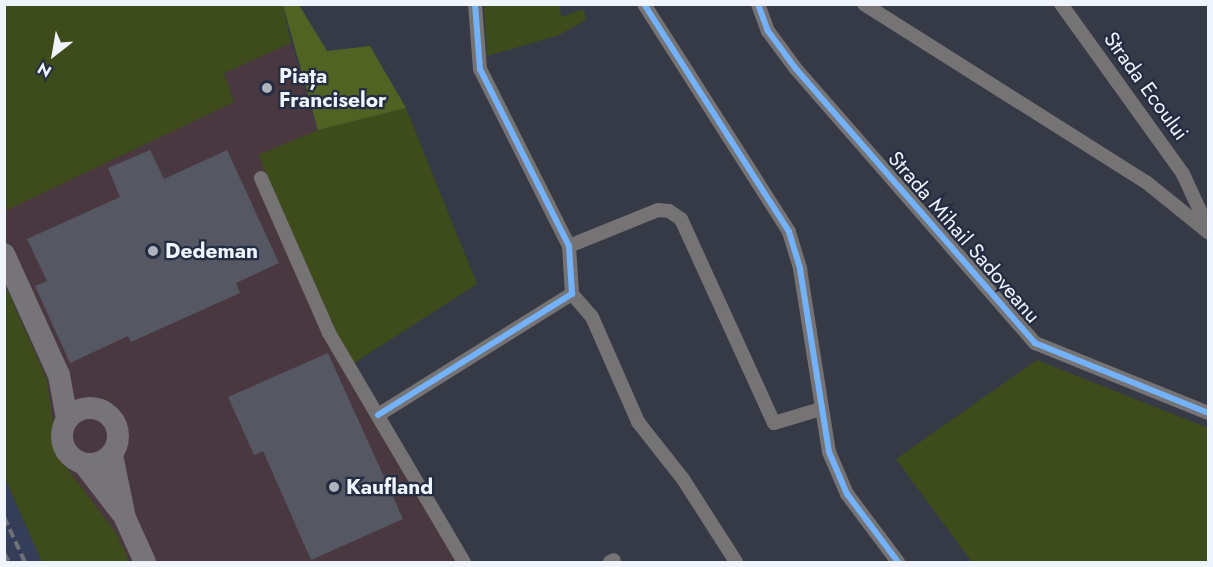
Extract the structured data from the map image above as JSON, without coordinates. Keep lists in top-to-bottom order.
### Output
{
  "streets": {
    "street": ["Strada Ecoului", "Strada Mihail Sadoveanu"]
  },
  "places": ["Piața Franciselor", "Dedeman", "Kaufland"],
  "north": "bottom left"
}
